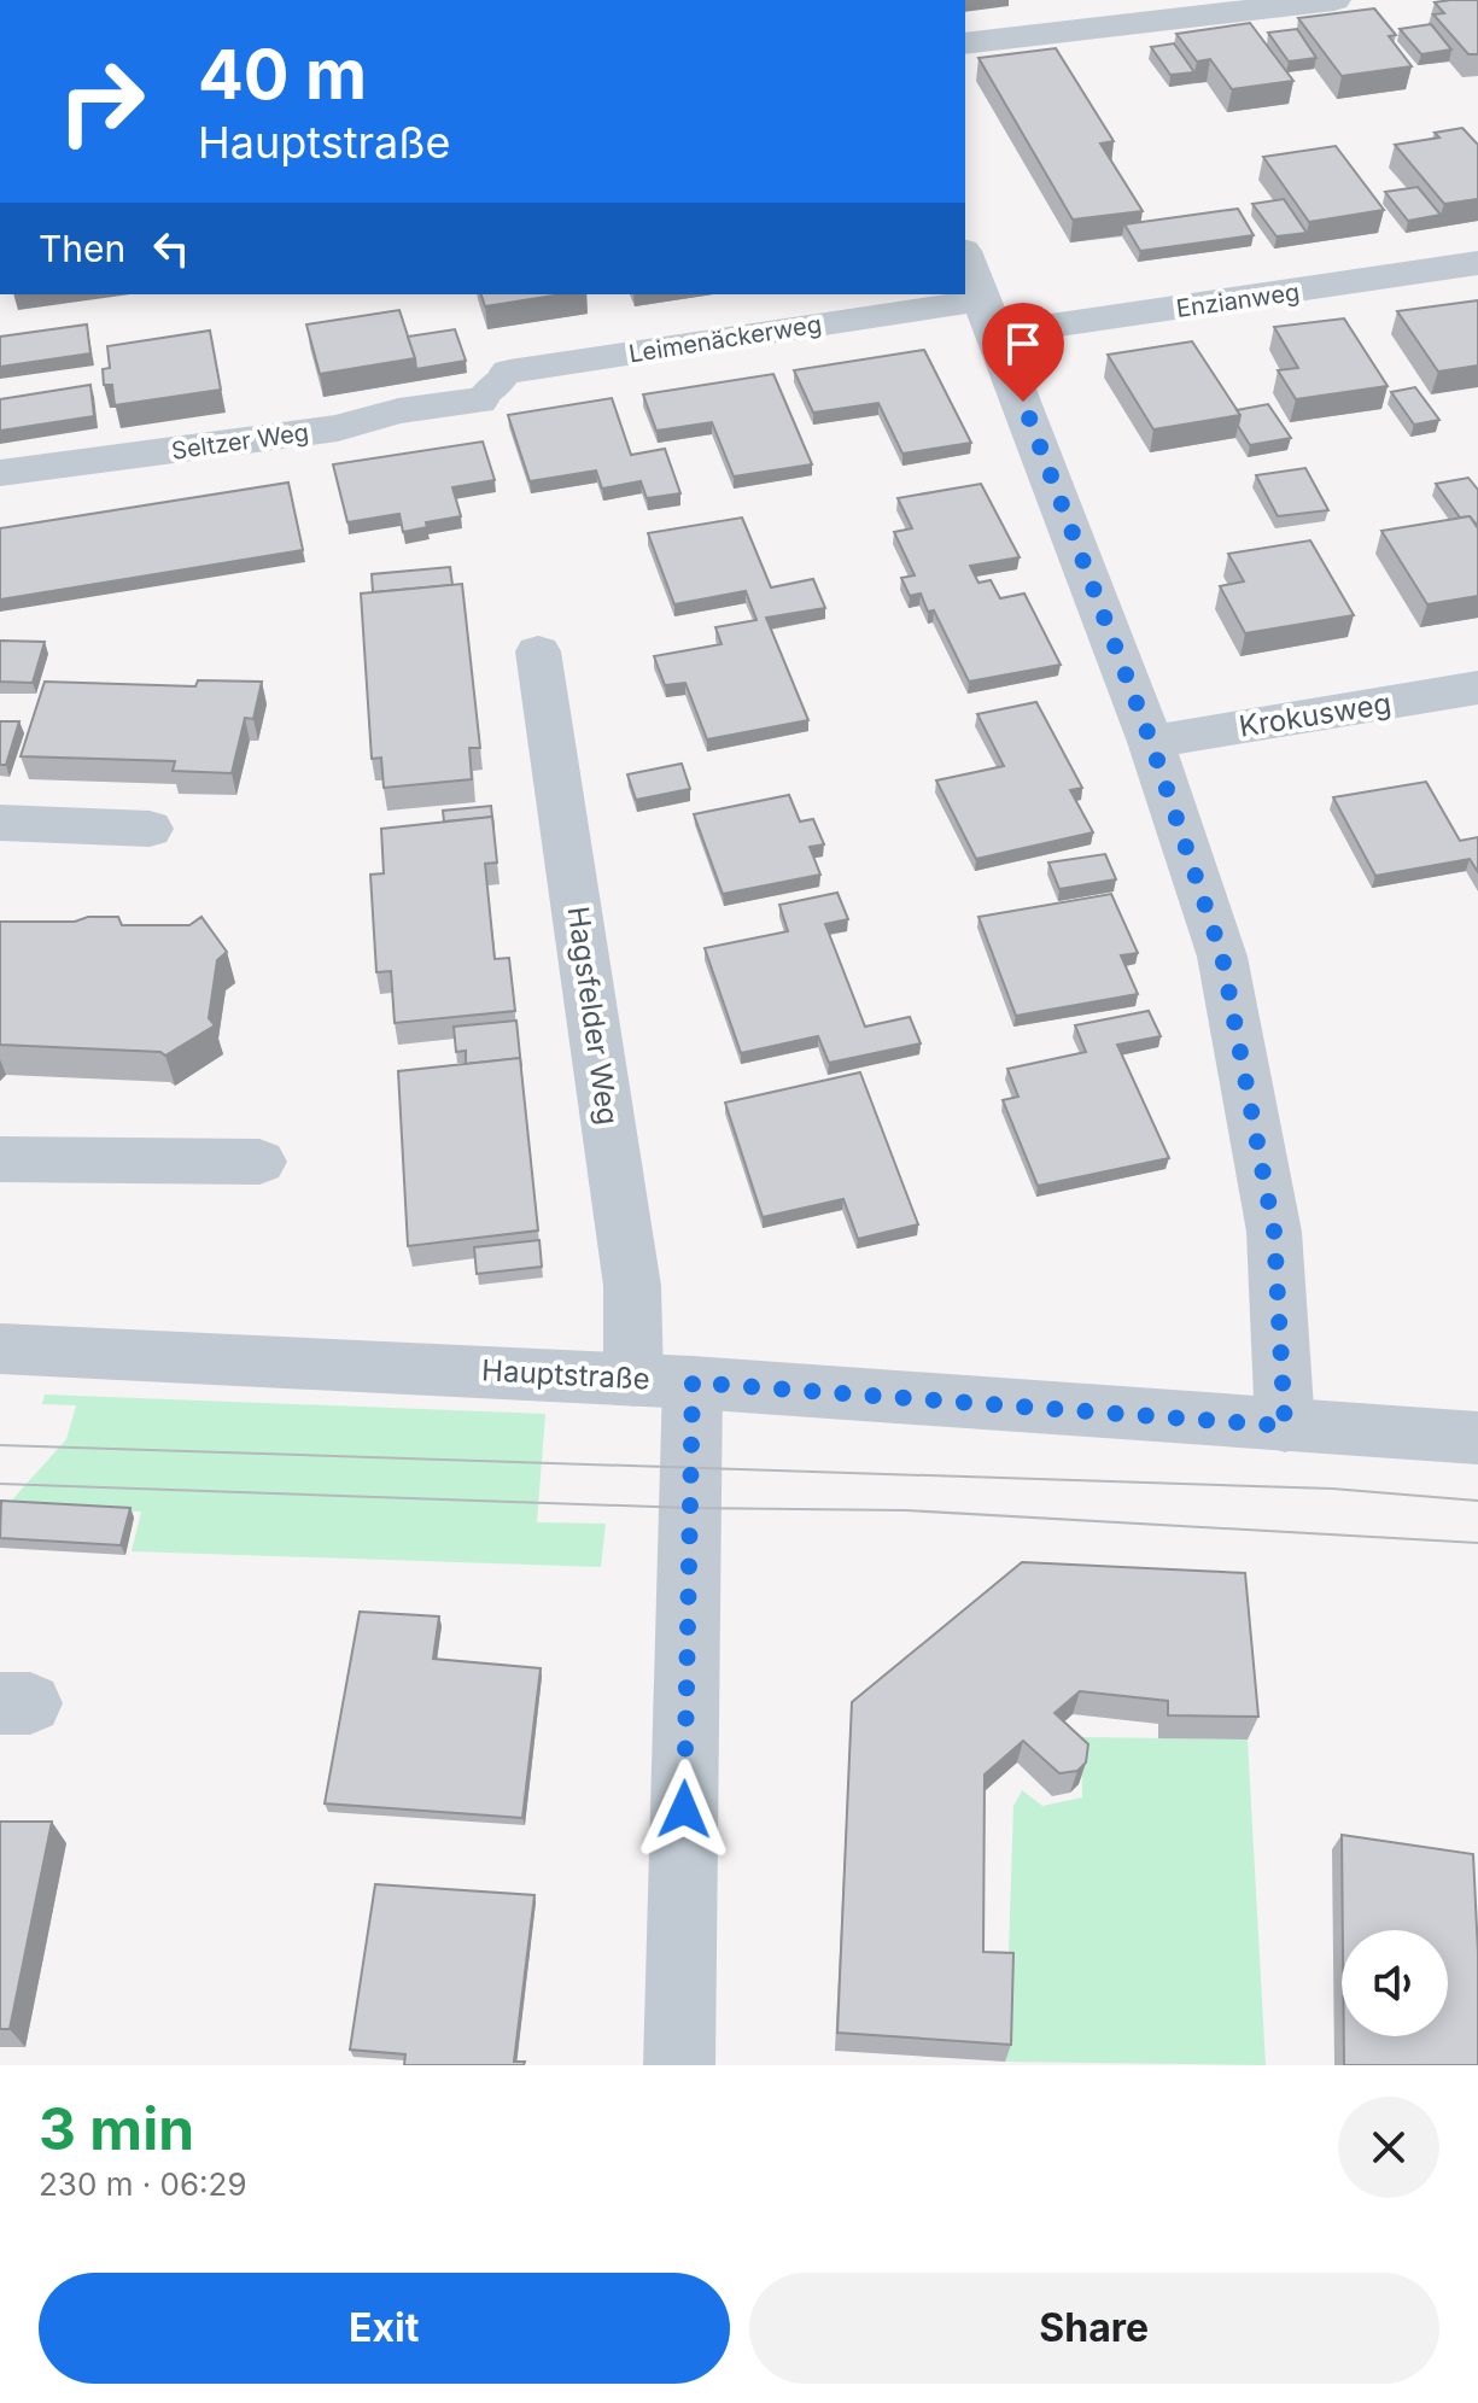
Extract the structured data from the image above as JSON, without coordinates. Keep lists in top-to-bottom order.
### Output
{
  "streets": {
    "street": [
      "Enzianweg",
      "Leimenäckerweg",
      "Seltzer Weg",
      "Krokusweg",
      "Hagsfelder Weg",
      "Hauptstraße"
    ]
  },
  "crossings": [
    ["Enzianweg", "Leimenäckerweg"],
    ["Leimenäckerweg", "Seltzer Weg"],
    ["Hagsfelder Weg", "Hauptstraße"]
  ],
  "page": {
    "turn": ["40 m", "Hauptstraße"],
    "then": "Then",
    "heading": ["3 min", "230 m · 06:29"],
    "buttons": ["Exit", "Share"]
  }
}
